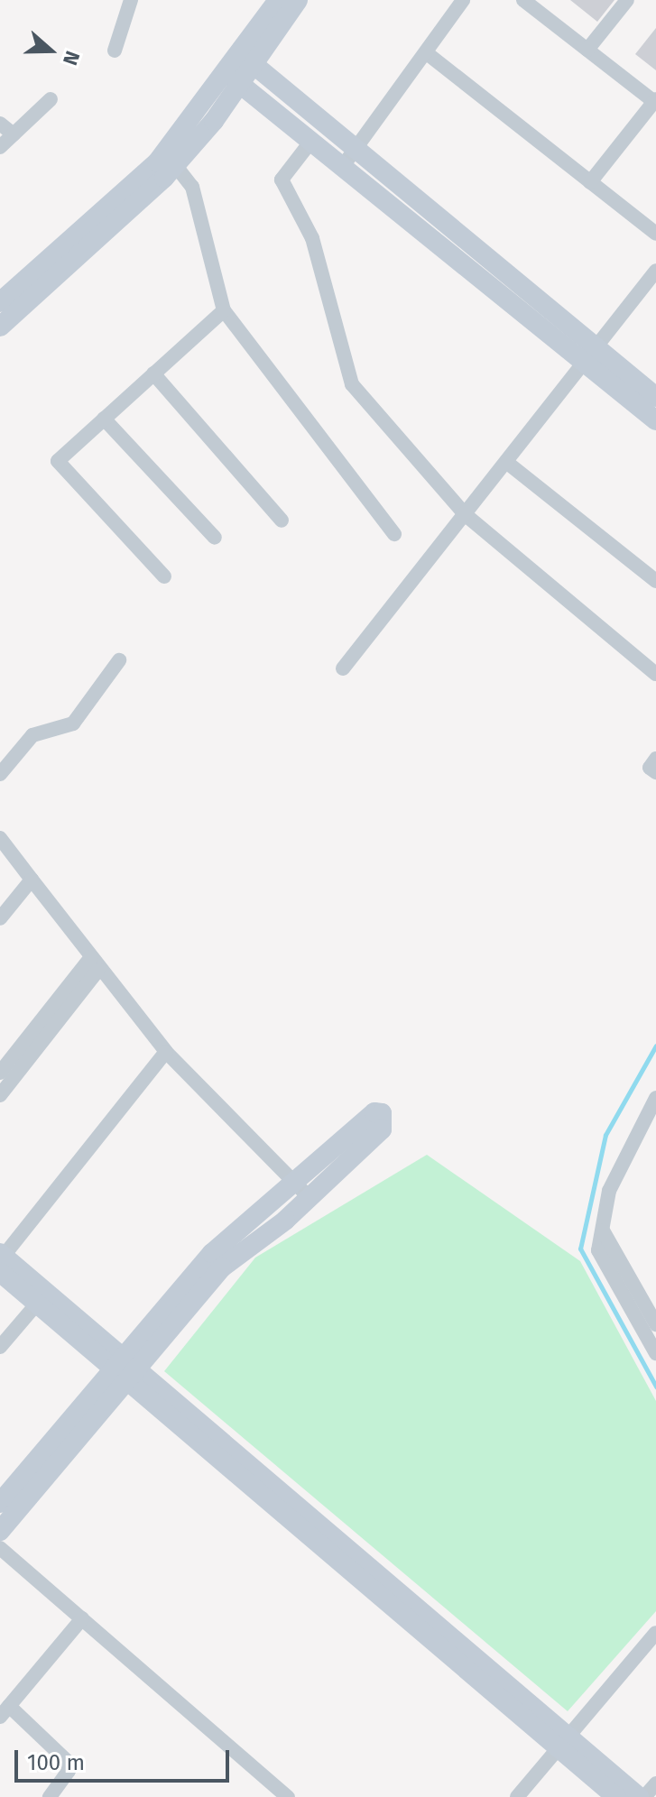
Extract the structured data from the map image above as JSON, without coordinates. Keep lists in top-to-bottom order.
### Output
{
  "scale_bar": "100 m",
  "north": "right"
}
